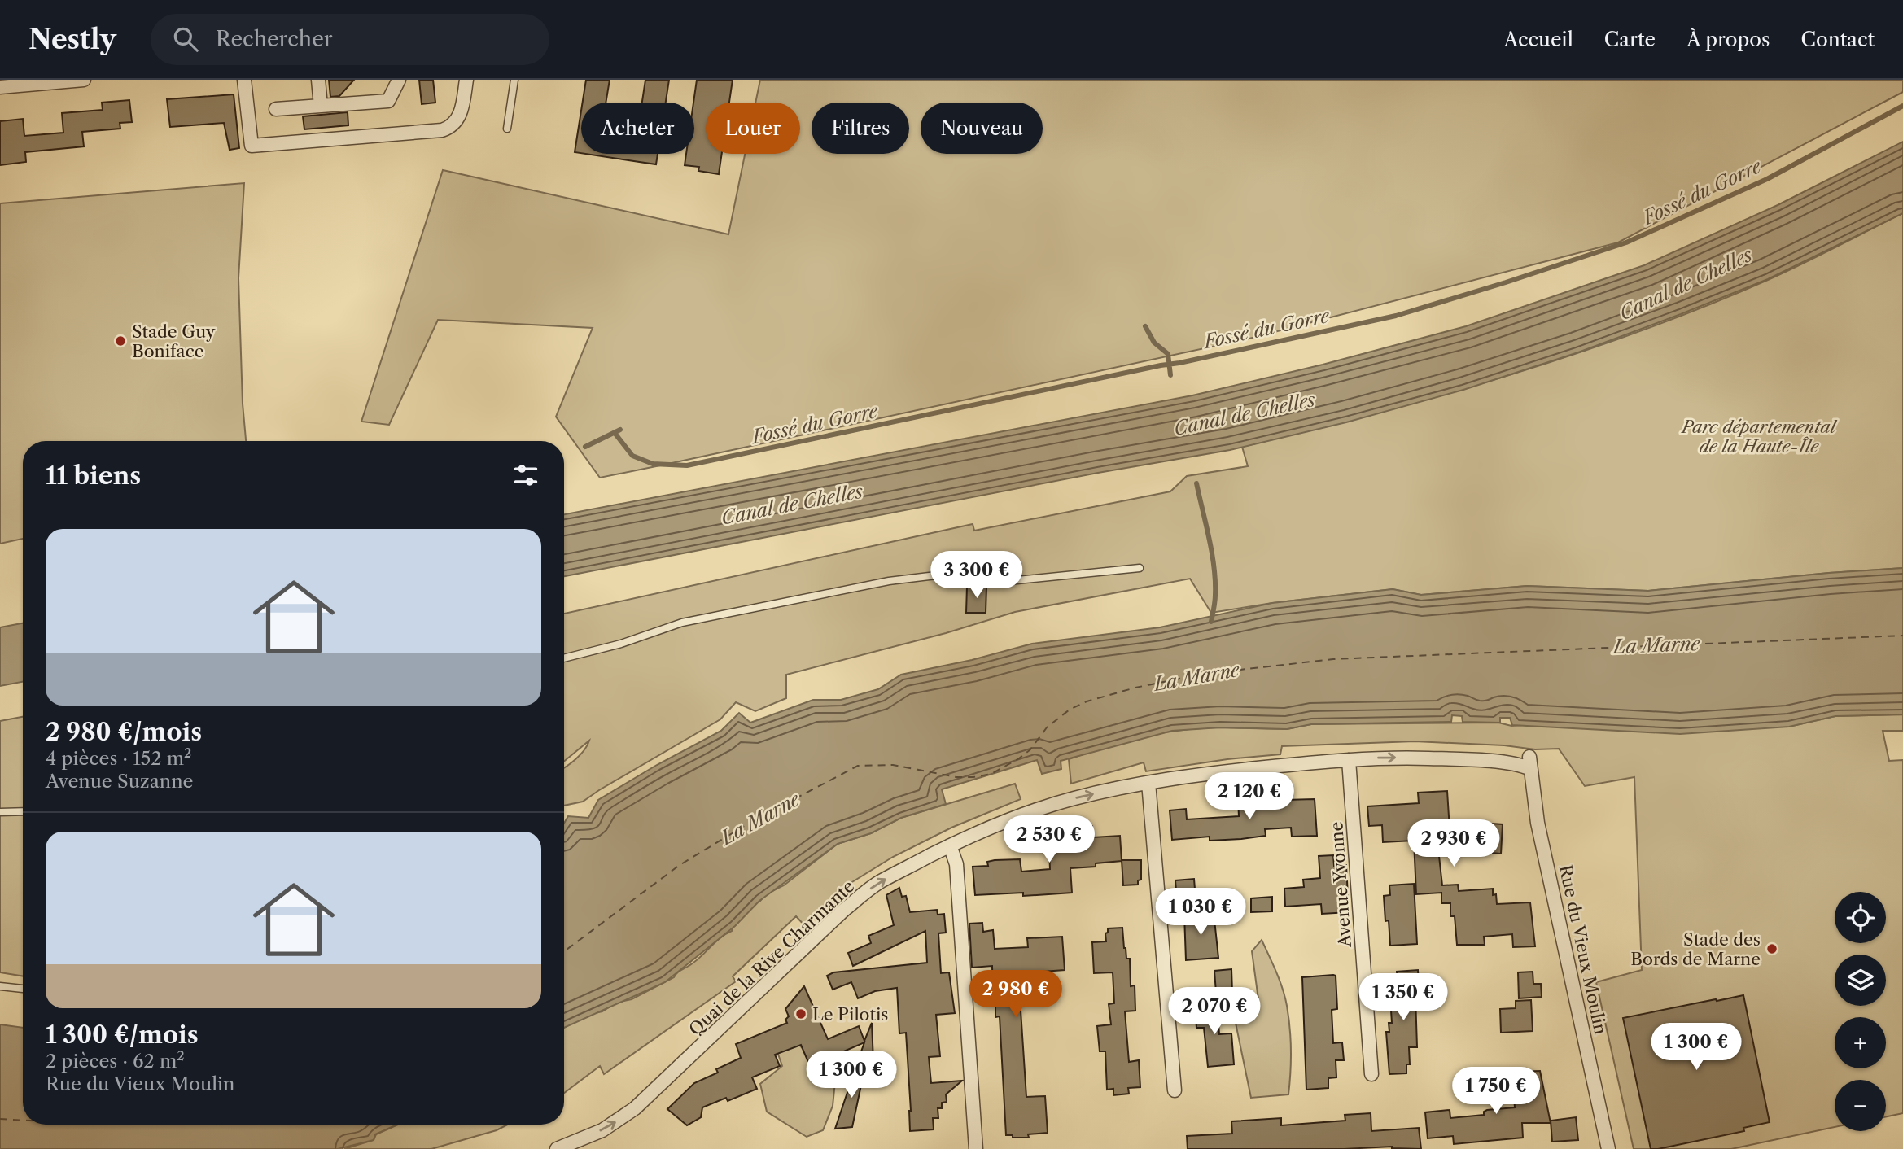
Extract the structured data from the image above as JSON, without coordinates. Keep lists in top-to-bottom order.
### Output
{
  "streets": {
    "street": ["Avenue Yvonne", "Rue du Vieux Moulin", "Quai de la Rive Charmante"]
  },
  "crossings": [
    ["Avenue Yvonne", "Quai de la Rive Charmante"],
    ["Rue du Vieux Moulin", "Quai de la Rive Charmante"]
  ],
  "one_way": ["Quai de la Rive Charmante"],
  "water": ["Fossé du Gorre", "Canal de Chelles", "La Marne"],
  "parks": ["Parc départemental de la Haute-Île"],
  "places": ["Stade Guy Boniface", "Stade des Bords de Marne", "Le Pilotis"],
  "page": {
    "header": "Nestly",
    "search": "Rechercher",
    "nav": [
      "Accueil",
      "Carte",
      "À propos",
      "Contact"
    ],
    "chip": [
      "Acheter",
      "Louer",
      "Filtres",
      "Nouveau"
    ],
    "heading": "11 biens",
    "list": [
      {
        "name": "2 980 €/mois",
        "note": "4 pièces · 152 m² · Avenue Suzanne"
      },
      {
        "name": "1 300 €/mois",
        "note": "2 pièces · 62 m² · Rue du Vieux Moulin"
      }
    ],
    "price": [
      "3 300 €",
      "2 120 €",
      "2 530 €",
      "2 930 €",
      "1 030 €",
      "2 980 €",
      "1 350 €",
      "2 070 €",
      "1 300 €",
      "1 300 €",
      "1 750 €"
    ],
    "map_buttons": ["+", "−"]
  }
}
